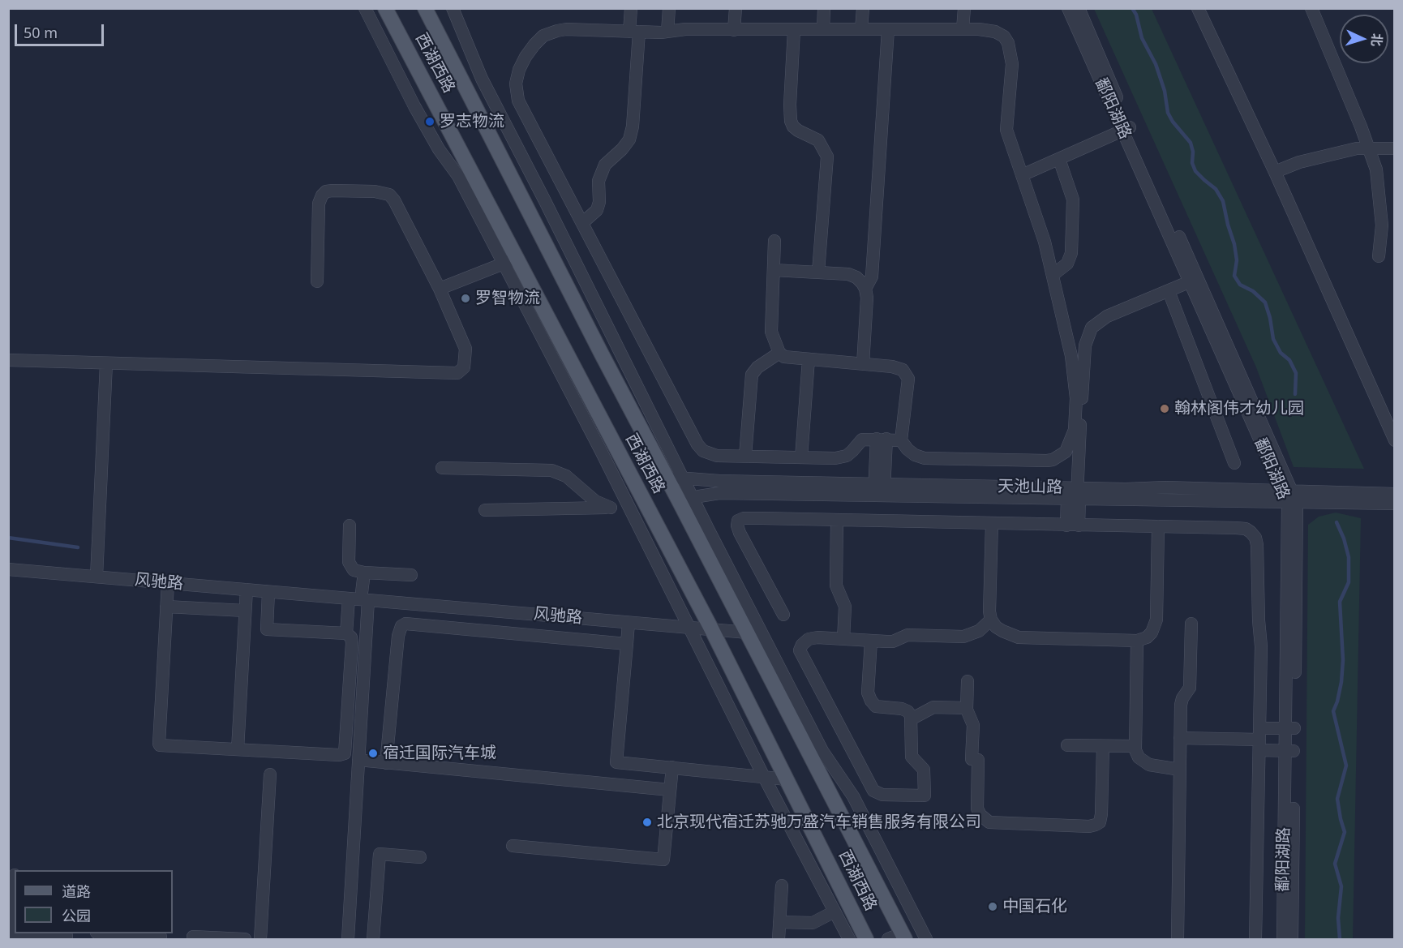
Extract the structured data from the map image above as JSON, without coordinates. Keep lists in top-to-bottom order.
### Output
{
  "streets": {
    "main road": ["西湖西路"],
    "street": ["鄱阳湖路", "天池山路", "风驰路"]
  },
  "crossings": [
    ["西湖西路", "天池山路"],
    ["西湖西路", "风驰路"],
    ["鄱阳湖路", "天池山路"]
  ],
  "places": [
    "罗志物流",
    "罗智物流",
    "翰林阁伟才幼儿园",
    "宿迁国际汽车城",
    "北京现代宿迁苏驰万盛汽车销售服务有限公司",
    "中国石化"
  ],
  "legend": ["道路", "公园"],
  "scale_bar": "50 m",
  "north": "right"
}
